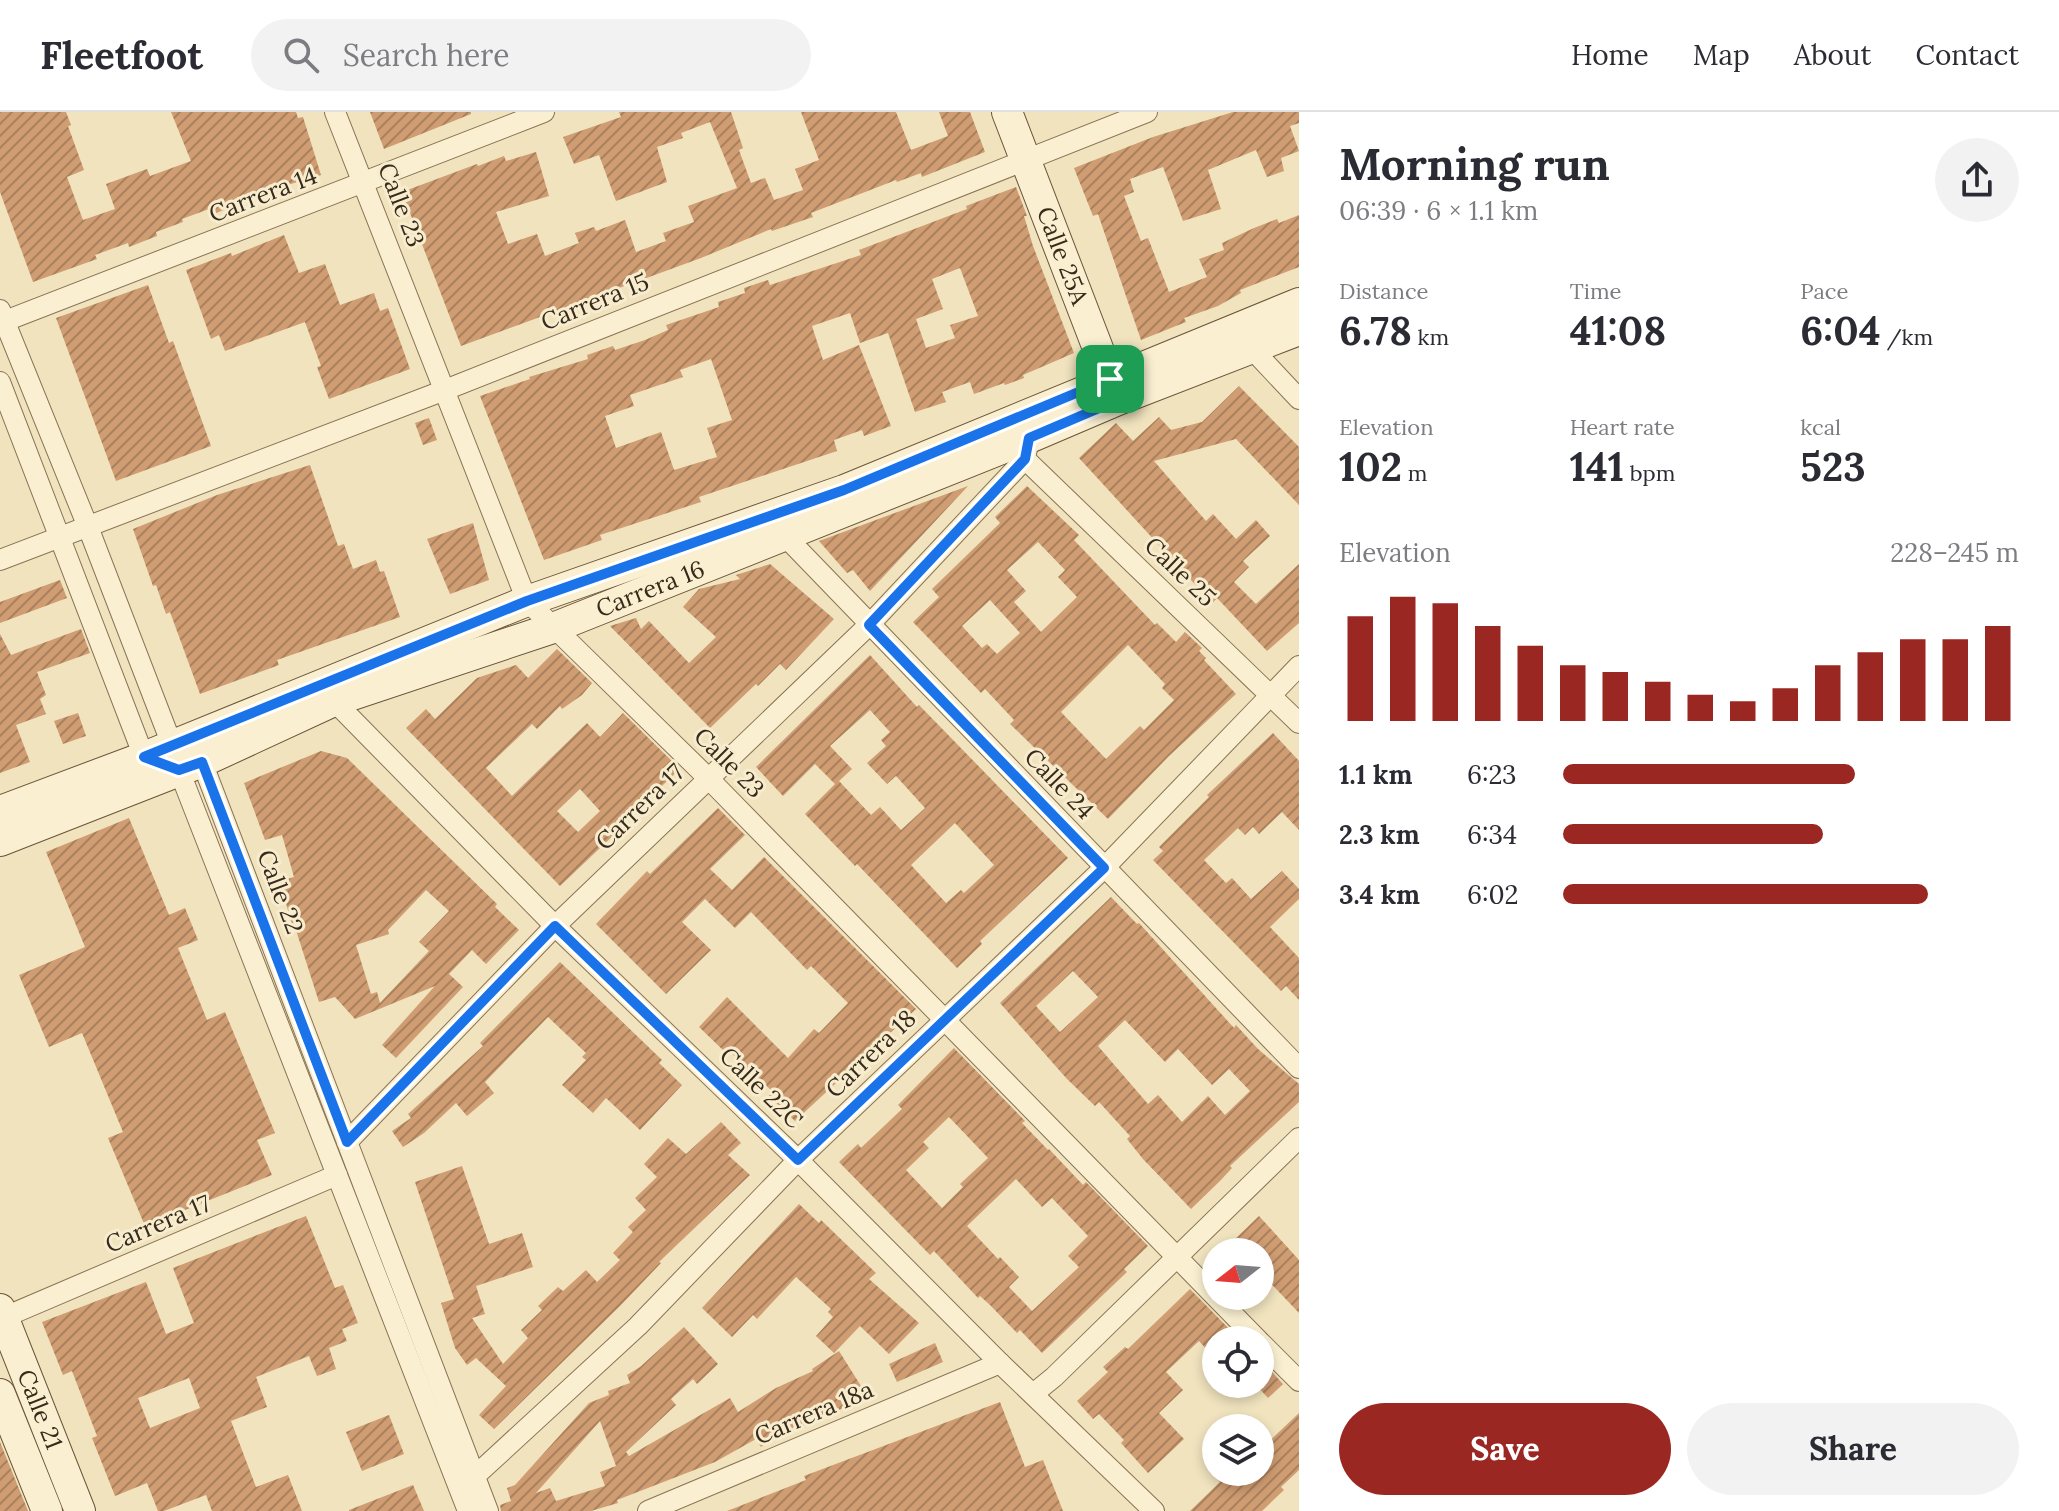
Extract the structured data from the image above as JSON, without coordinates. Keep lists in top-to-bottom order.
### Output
{
  "streets": {
    "street": [
      "Carrera 14",
      "Calle 23",
      "Calle 25A",
      "Carrera 15",
      "Calle 25",
      "Carrera 16",
      "Calle 24",
      "Carrera 17",
      "Calle 22",
      "Carrera 18",
      "Calle 22C",
      "Calle 21",
      "Carrera 18a"
    ]
  },
  "crossings": [
    ["Carrera 14", "Calle 23"],
    ["Carrera 14", "Calle 22"],
    ["Calle 23", "Carrera 15"],
    ["Calle 23", "Carrera 16"],
    ["Calle 23", "Carrera 17"],
    ["Calle 23", "Carrera 18"],
    ["Calle 25A", "Carrera 15"],
    ["Calle 25A", "Carrera 16"],
    ["Carrera 15", "Calle 22"],
    ["Calle 25", "Carrera 16"],
    ["Calle 25", "Carrera 17"],
    ["Calle 25", "Carrera 18"],
    ["Carrera 16", "Calle 24"],
    ["Carrera 16", "Carrera 17"],
    ["Carrera 16", "Calle 22"],
    ["Carrera 16", "Calle 22C"],
    ["Calle 24", "Carrera 17"],
    ["Calle 24", "Carrera 18"],
    ["Carrera 17", "Calle 22"],
    ["Carrera 17", "Calle 22C"],
    ["Carrera 17", "Calle 21"],
    ["Calle 22", "Carrera 18"],
    ["Carrera 18", "Calle 22C"],
    ["Calle 22C", "Carrera 18a"]
  ],
  "north": "left",
  "page": {
    "header": "Fleetfoot",
    "search": "Search here",
    "nav": [
      "Home",
      "Map",
      "About",
      "Contact"
    ],
    "heading": ["Morning run", "06:39 · 6 × 1.1 km"],
    "stats": [
      ["Distance", "6.78 km"],
      ["Time", "41:08"],
      ["Pace", "6:04 /km"],
      ["Elevation", "102 m"],
      ["Heart rate", "141 bpm"],
      ["kcal", "523"]
    ],
    "chart": ["Elevation", "228–245 m"],
    "list": [
      {
        "name": "1.1 km",
        "note": "6:23"
      },
      {
        "name": "2.3 km",
        "note": "6:34"
      },
      {
        "name": "3.4 km",
        "note": "6:02"
      }
    ],
    "buttons": ["Save", "Share"]
  }
}
